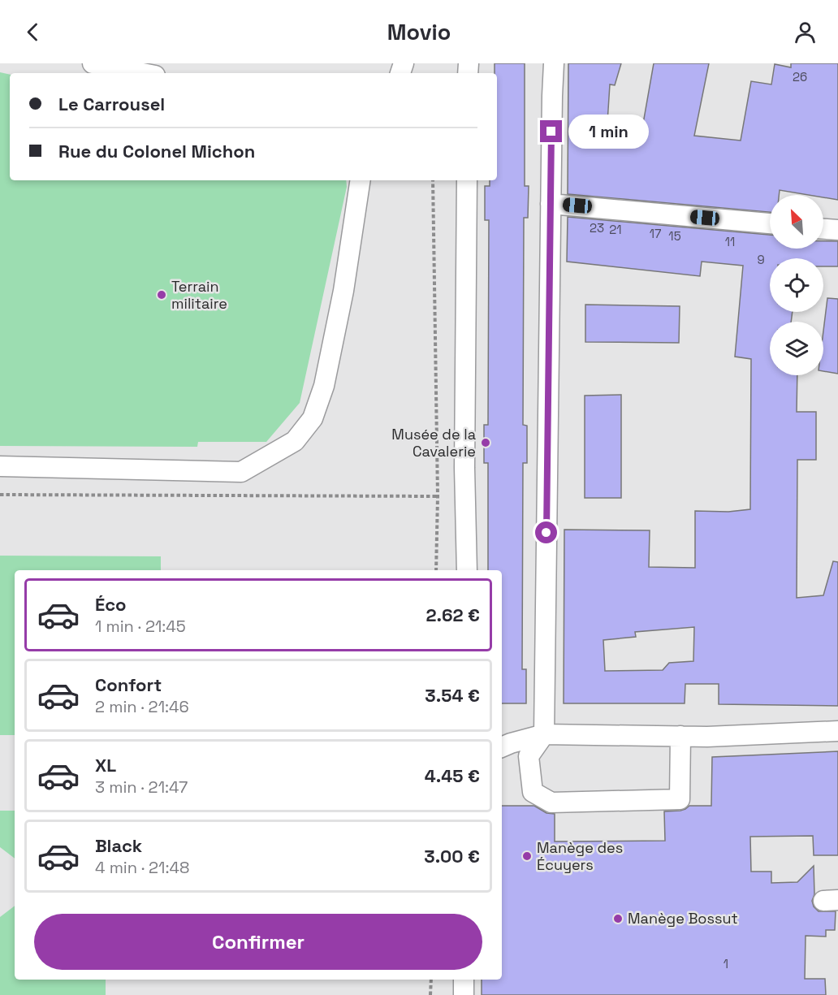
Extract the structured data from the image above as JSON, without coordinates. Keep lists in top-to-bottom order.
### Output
{
  "places": [
    "Terrain militaire",
    "Musée de la Cavalerie",
    "Manège des Écuyers",
    "Manège Bossut"
  ],
  "house_numbers": [
    "26",
    "23",
    "21",
    "17",
    "15",
    "11",
    "9",
    "1"
  ],
  "north": "top left",
  "page": {
    "header": "Movio",
    "banner": ["Le Carrousel", "Rue du Colonel Michon"],
    "bubble": "1 min",
    "list": [
      {
        "name": "Éco",
        "note": "1 min · 21:45",
        "value": "2.62 €"
      },
      {
        "name": "Confort",
        "note": "2 min · 21:46",
        "value": "3.54 €"
      },
      {
        "name": "XL",
        "note": "3 min · 21:47",
        "value": "4.45 €"
      },
      {
        "name": "Black",
        "note": "4 min · 21:48",
        "value": "3.00 €"
      }
    ],
    "buttons": "Confirmer"
  }
}
